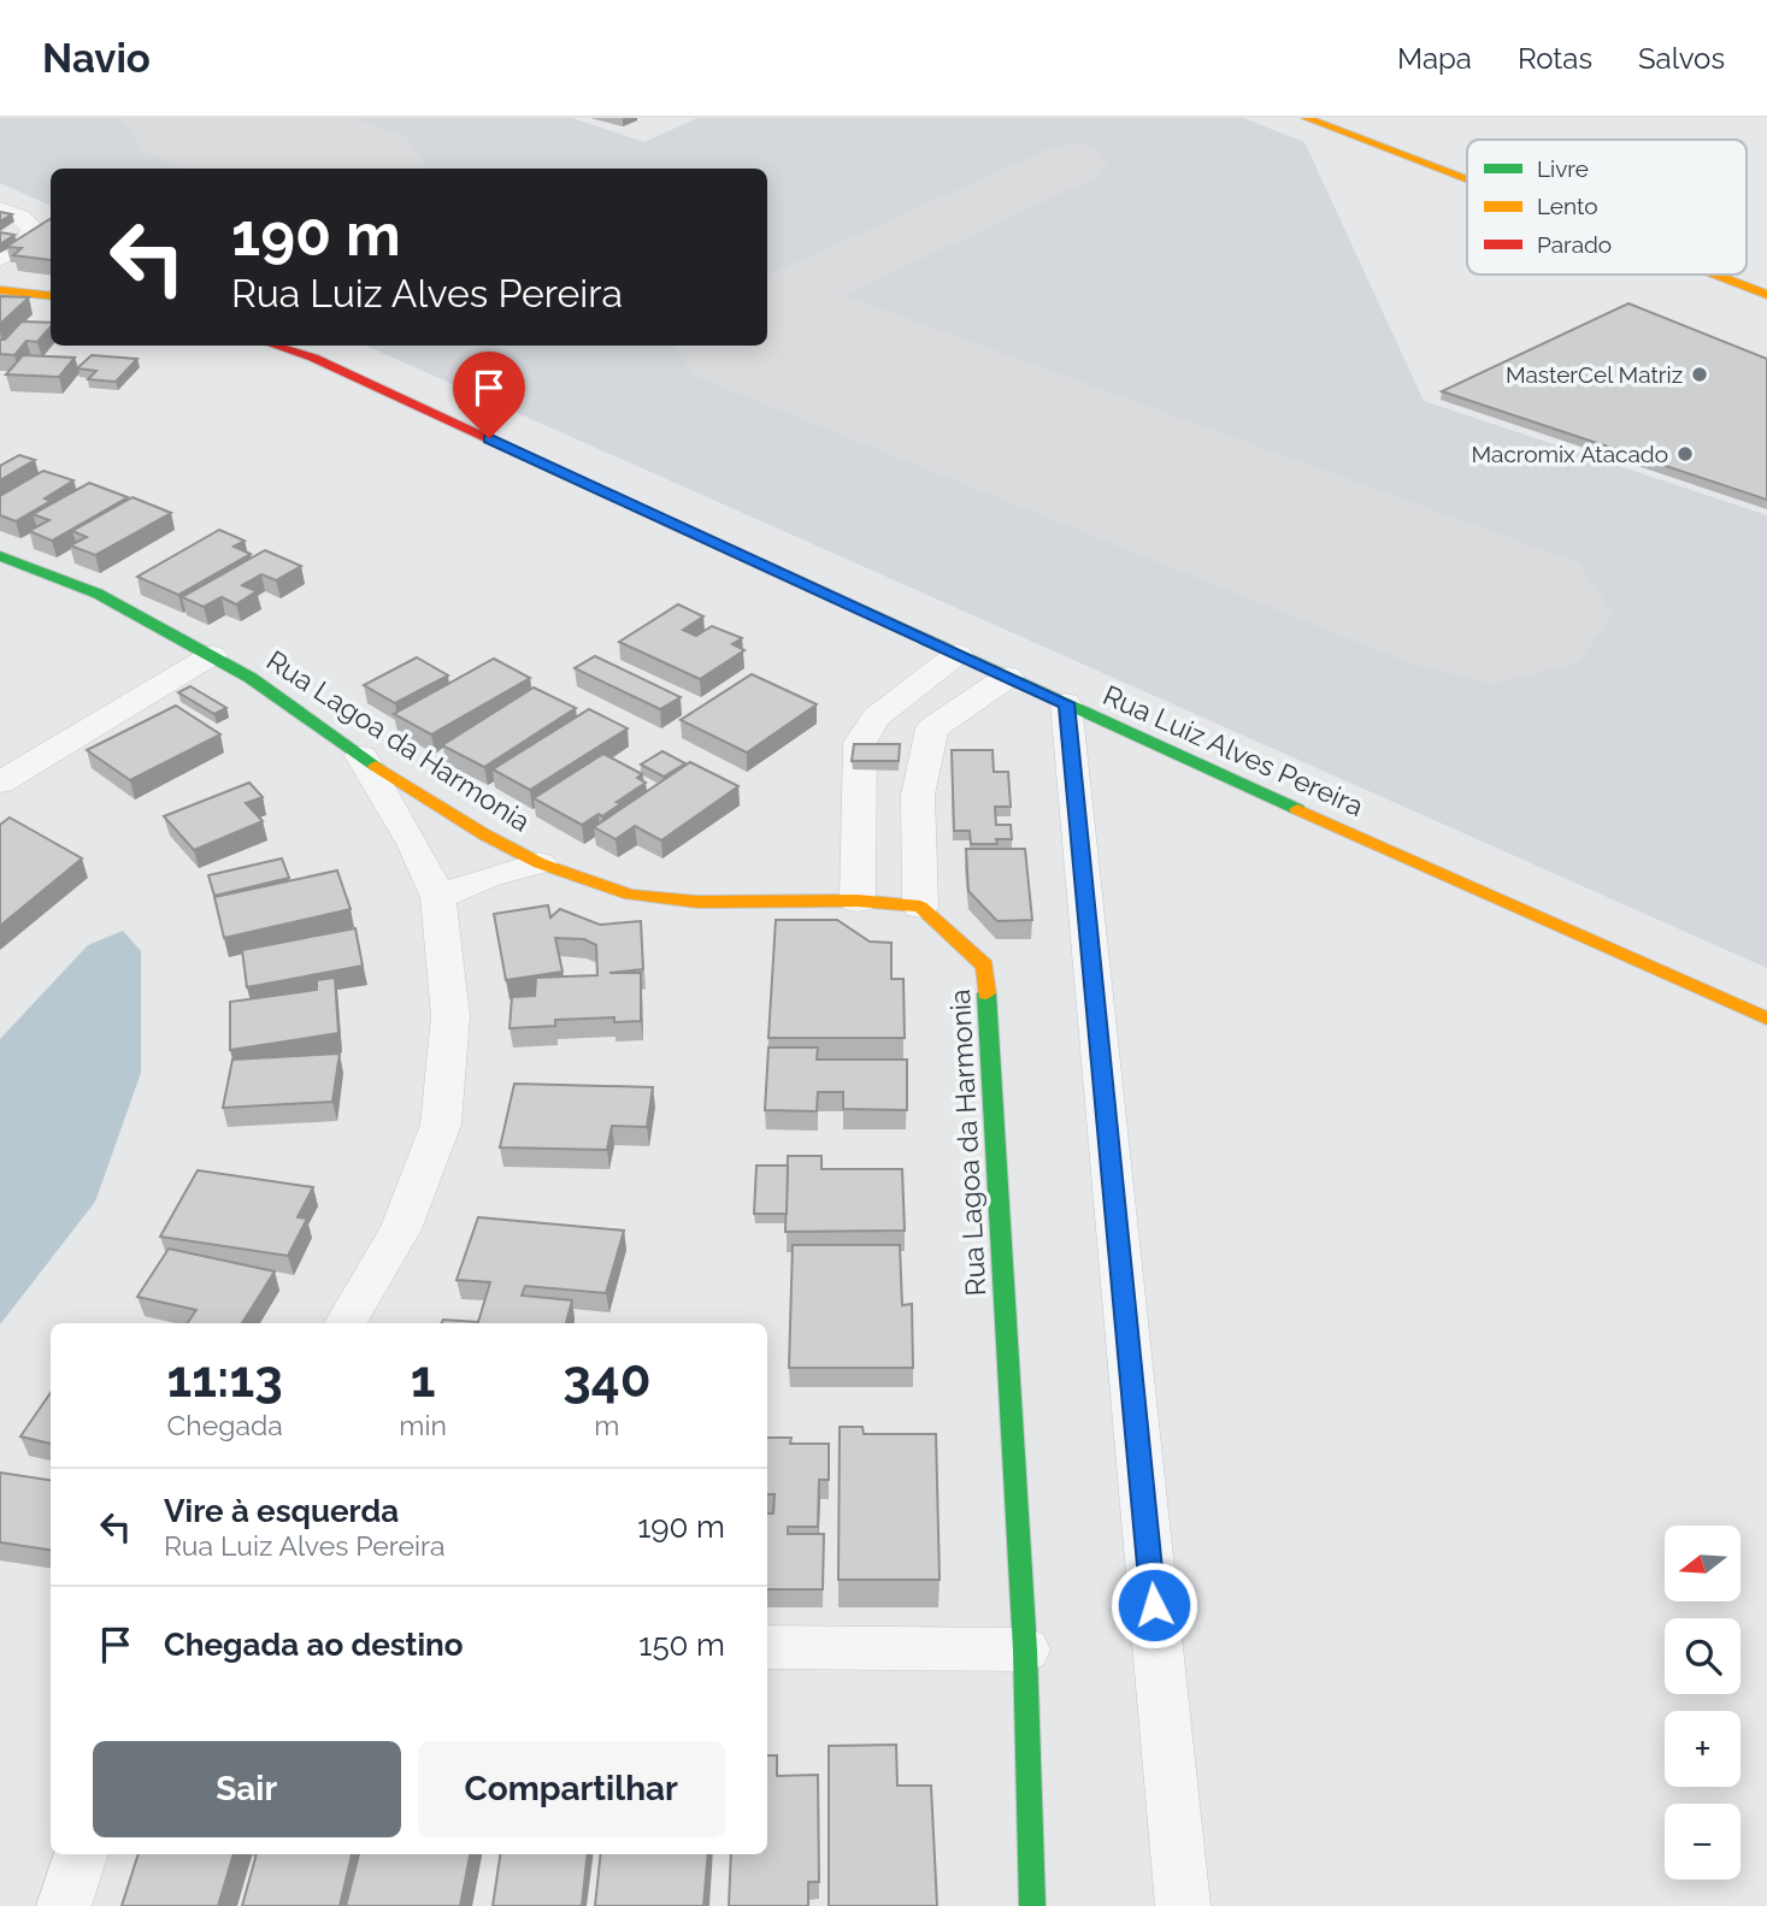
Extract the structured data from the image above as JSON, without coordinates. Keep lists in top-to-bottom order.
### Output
{
  "streets": {
    "street": ["Rua Lagoa da Harmonia", "Rua Luiz Alves Pereira"]
  },
  "places": ["MasterCel Matriz", "Macromix Atacado"],
  "legend": ["Livre", "Lento", "Parado"],
  "north": "left",
  "page": {
    "header": "Navio",
    "nav": ["Mapa", "Rotas", "Salvos"],
    "turn": ["190 m", "Rua Luiz Alves Pereira"],
    "eta": [
      "11:13",
      "Chegada",
      "1",
      "min",
      "340",
      "m"
    ],
    "list": [
      {
        "name": "Vire à esquerda",
        "note": "Rua Luiz Alves Pereira",
        "value": "190 m"
      },
      {
        "name": "Chegada ao destino",
        "value": "150 m"
      }
    ],
    "map_buttons": ["+", "−"],
    "buttons": ["Sair", "Compartilhar"]
  }
}
